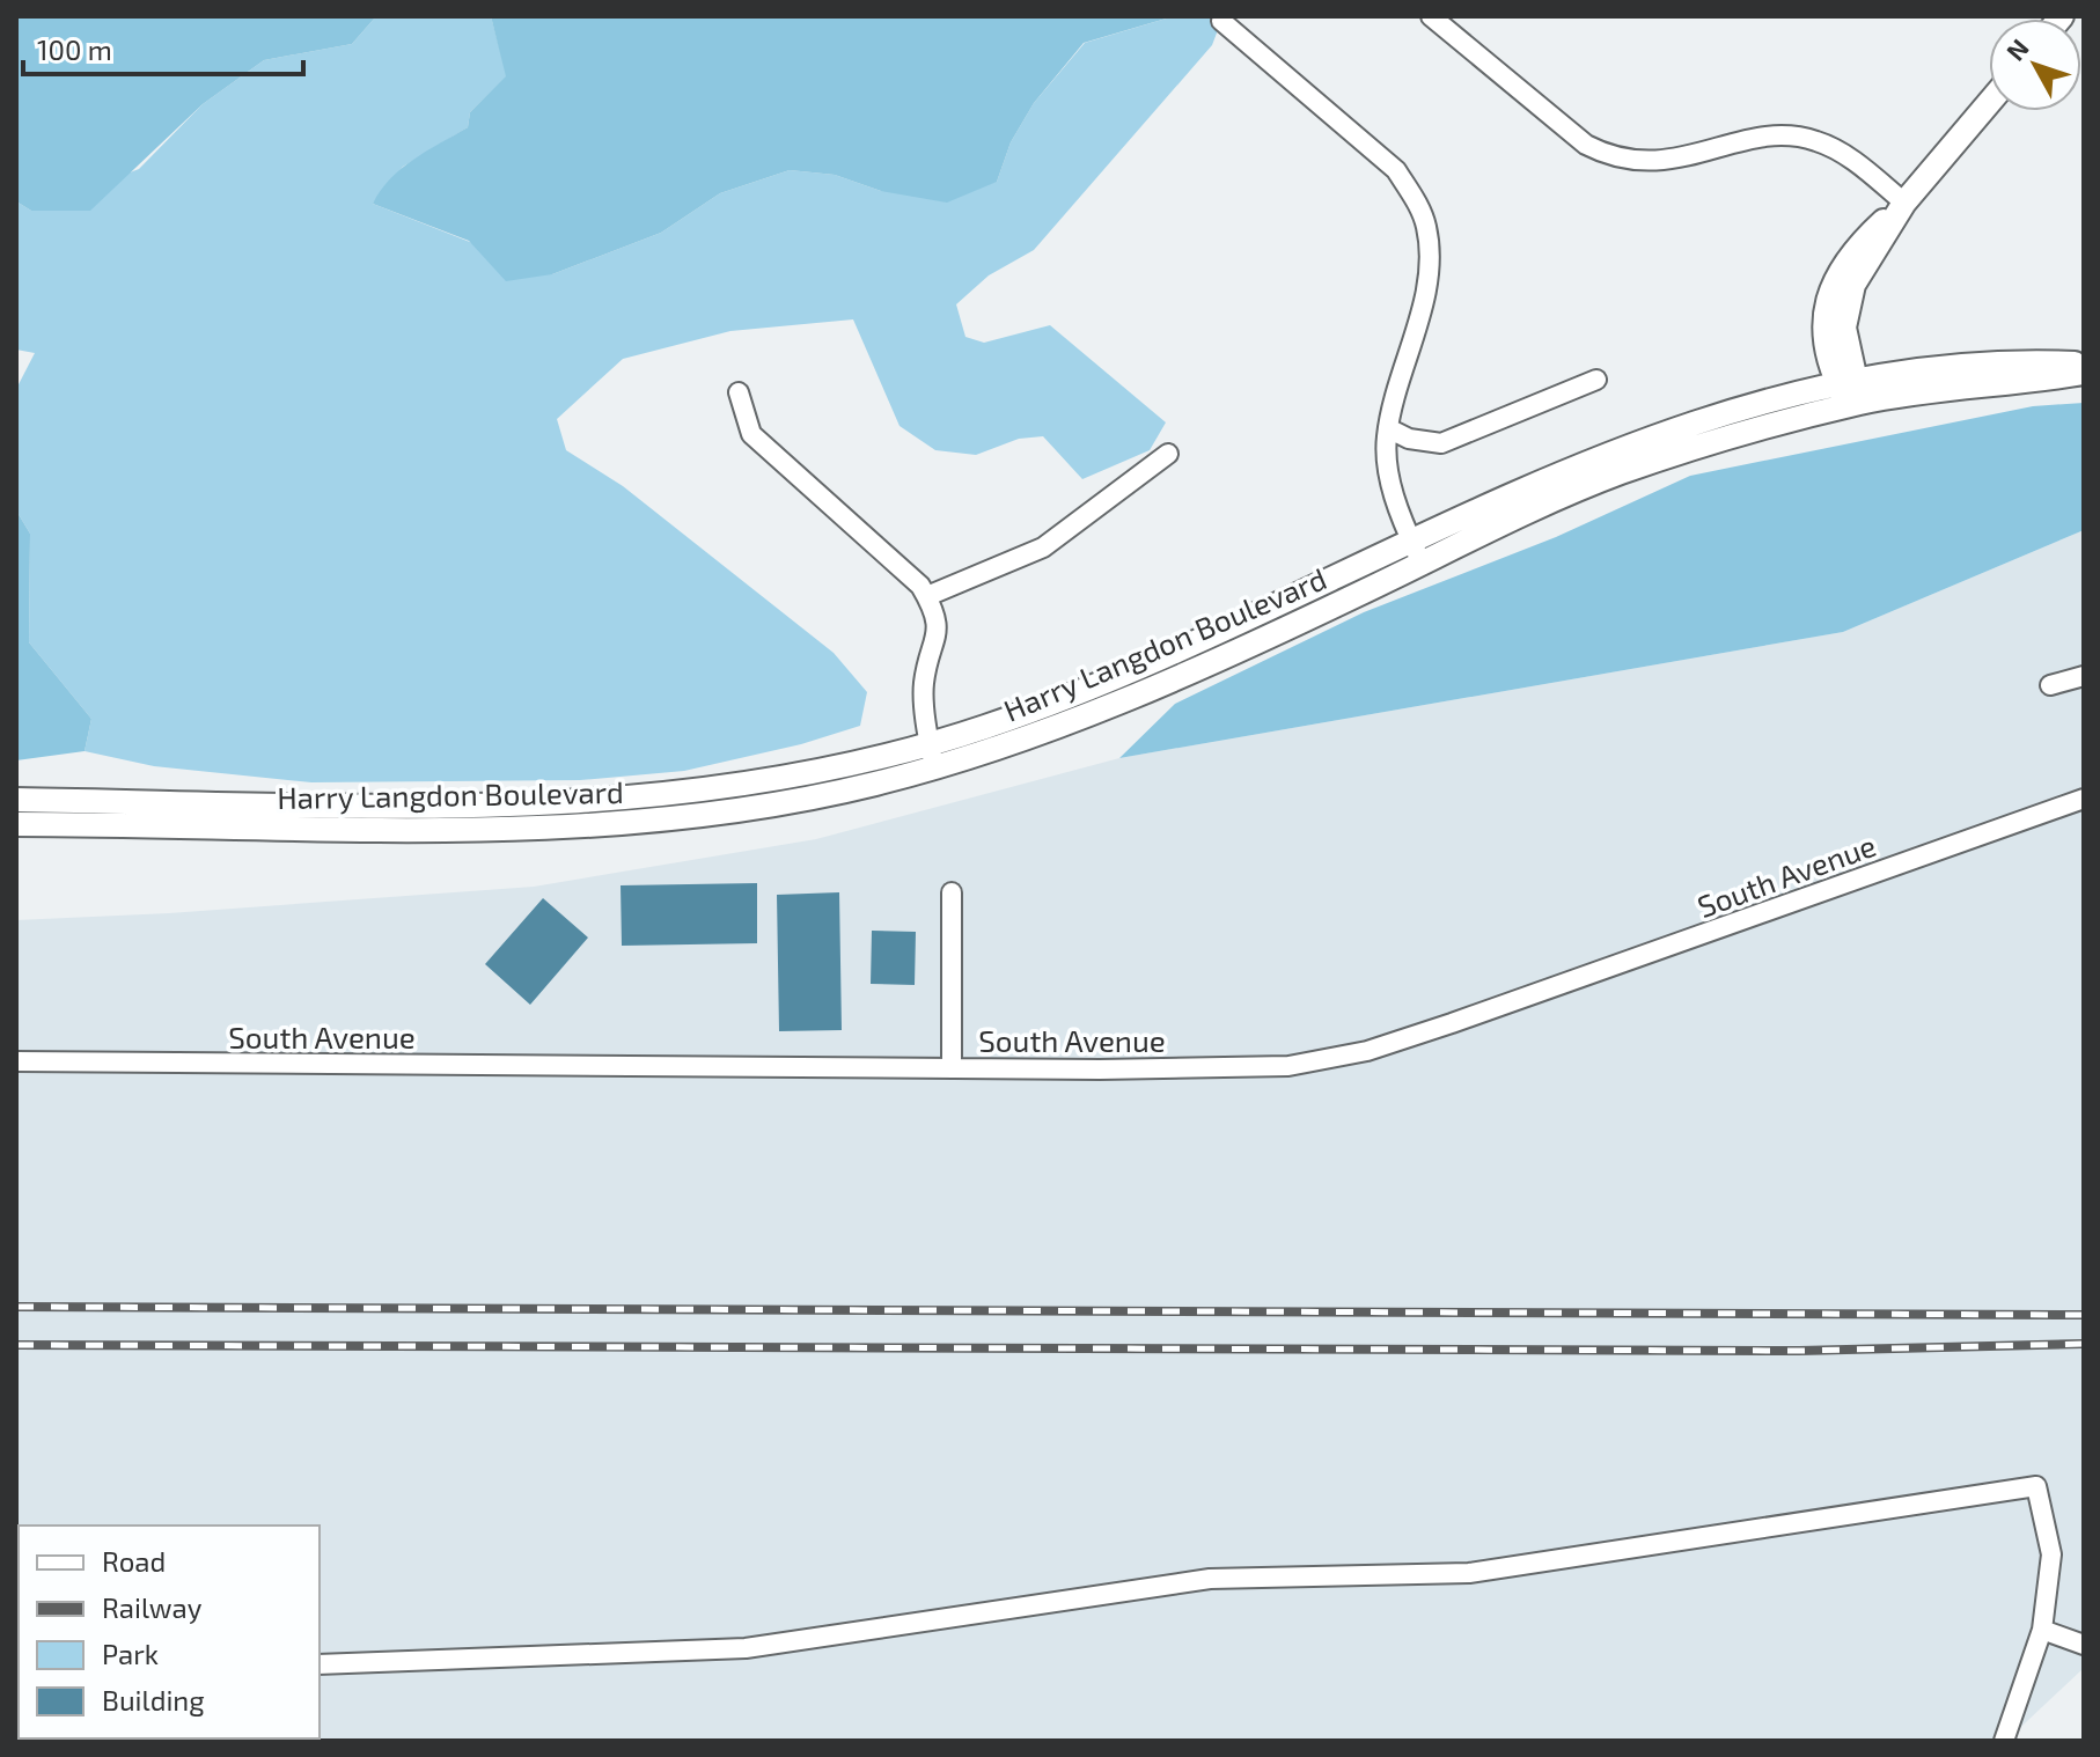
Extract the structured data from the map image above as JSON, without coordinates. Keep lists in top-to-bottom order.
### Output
{
  "streets": {
    "main road": ["Harry Langdon Boulevard"],
    "street": ["South Avenue"]
  },
  "legend": [
    "Road",
    "Railway",
    "Park",
    "Building"
  ],
  "scale_bar": "100 m",
  "north": "top left"
}
